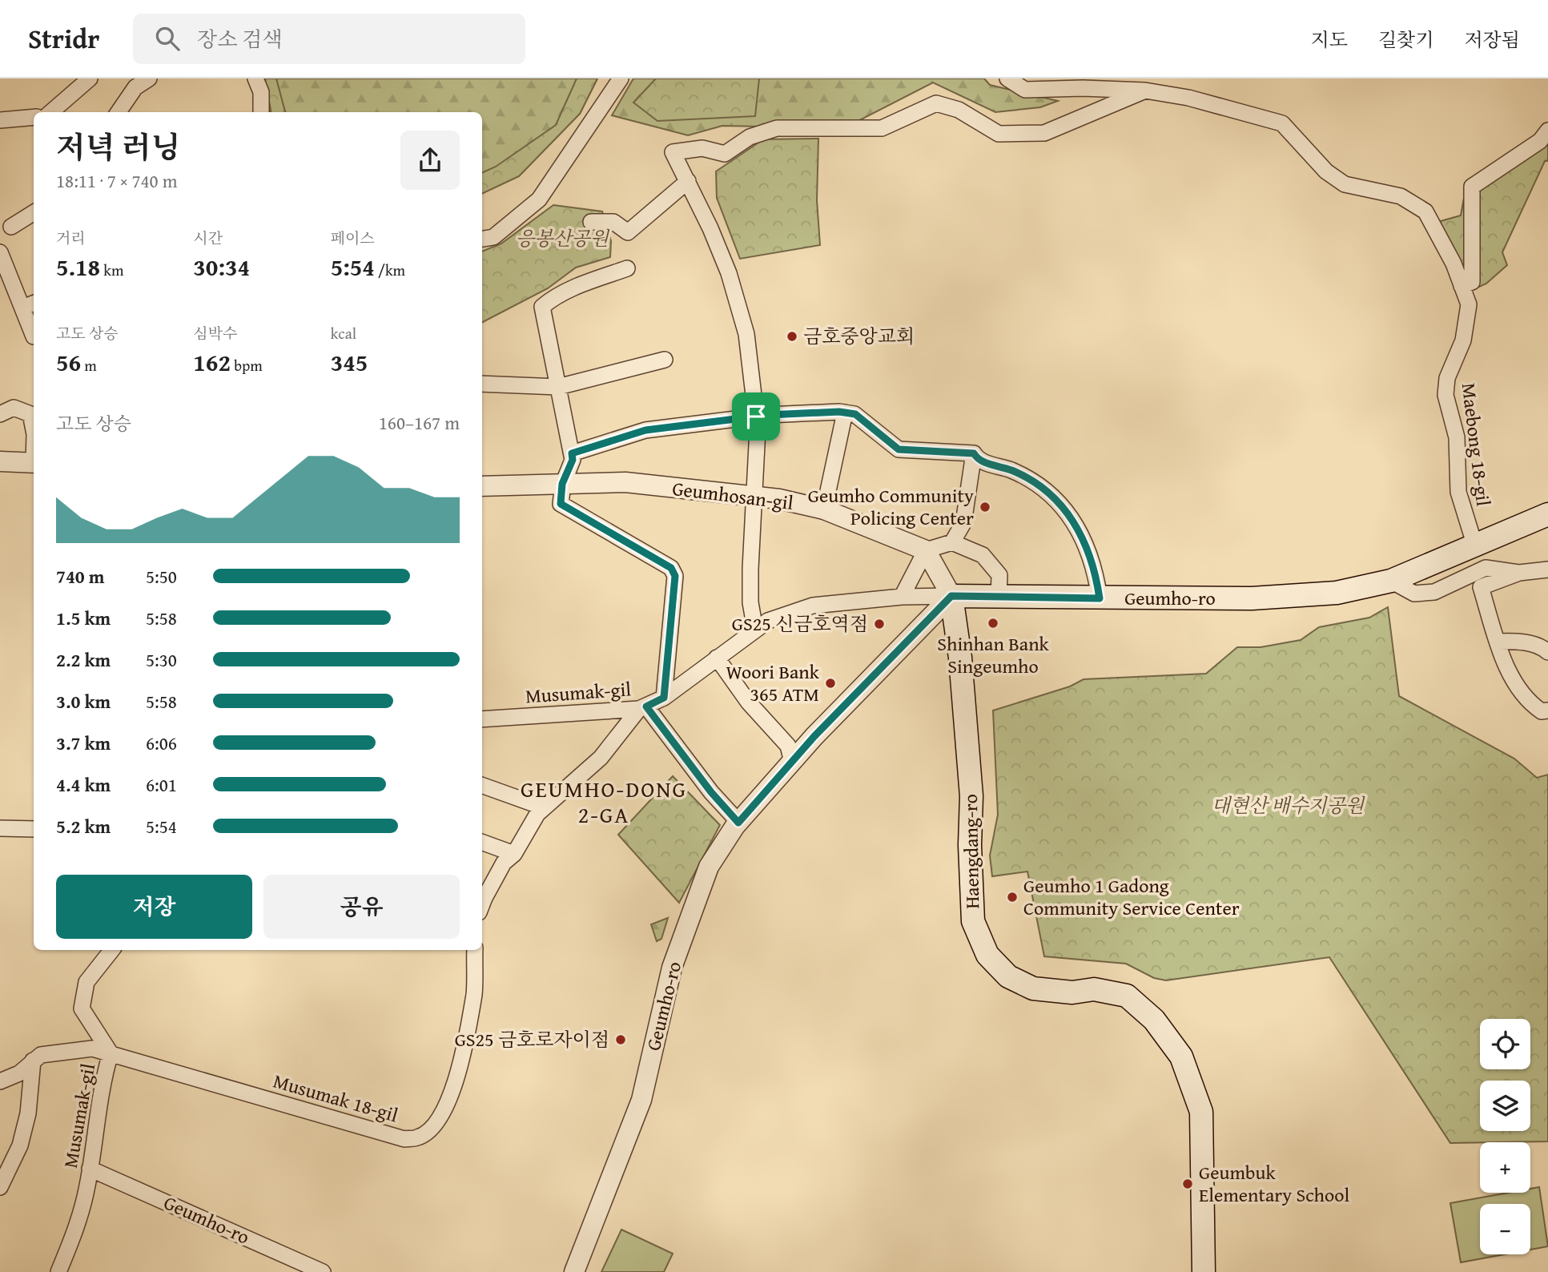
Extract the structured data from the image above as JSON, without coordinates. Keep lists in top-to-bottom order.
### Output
{
  "streets": {
    "main road": ["Geumho-ro", "Haengdang-ro"],
    "street": [
      "Maebong 18-gil",
      "Geumhosan-gil",
      "Musumak-gil",
      "Musumak 18-gil"
    ]
  },
  "crossings": [
    ["Maebong 18-gil", "Geumho-ro"],
    ["Geumho-ro", "Musumak-gil"],
    ["Geumho-ro", "Haengdang-ro"],
    ["Musumak-gil", "Haengdang-ro"],
    ["Musumak-gil", "Musumak 18-gil"]
  ],
  "districts": ["GEUMHO-DONG 2-GA"],
  "parks": ["응봉산공원", "대현산 배수지공원"],
  "places": [
    "금호중앙교회",
    "Geumho Community Policing Center",
    "Shinhan Bank Singeumho",
    "GS25 신금호역점",
    "Woori Bank 365 ATM",
    "Geumho 1 Gadong Community Service Center",
    "GS25 금호로자이점",
    "Geumbuk Elementary School"
  ],
  "page": {
    "header": "Stridr",
    "search": "장소 검색",
    "nav": ["지도", "길찾기", "저장됨"],
    "heading": ["저녁 러닝", "18:11 · 7 × 740 m"],
    "stats": [
      ["거리", "5.18 km"],
      ["시간", "30:34"],
      ["페이스", "5:54 /km"],
      ["고도 상승", "56 m"],
      ["심박수", "162 bpm"],
      ["kcal", "345"]
    ],
    "chart": ["고도 상승", "160–167 m"],
    "list": [
      {
        "name": "740 m",
        "note": "5:50"
      },
      {
        "name": "1.5 km",
        "note": "5:58"
      },
      {
        "name": "2.2 km",
        "note": "5:30"
      },
      {
        "name": "3.0 km",
        "note": "5:58"
      },
      {
        "name": "3.7 km",
        "note": "6:06"
      },
      {
        "name": "4.4 km",
        "note": "6:01"
      },
      {
        "name": "5.2 km",
        "note": "5:54"
      }
    ],
    "buttons": ["저장", "공유"],
    "map_buttons": ["+", "−"]
  }
}
